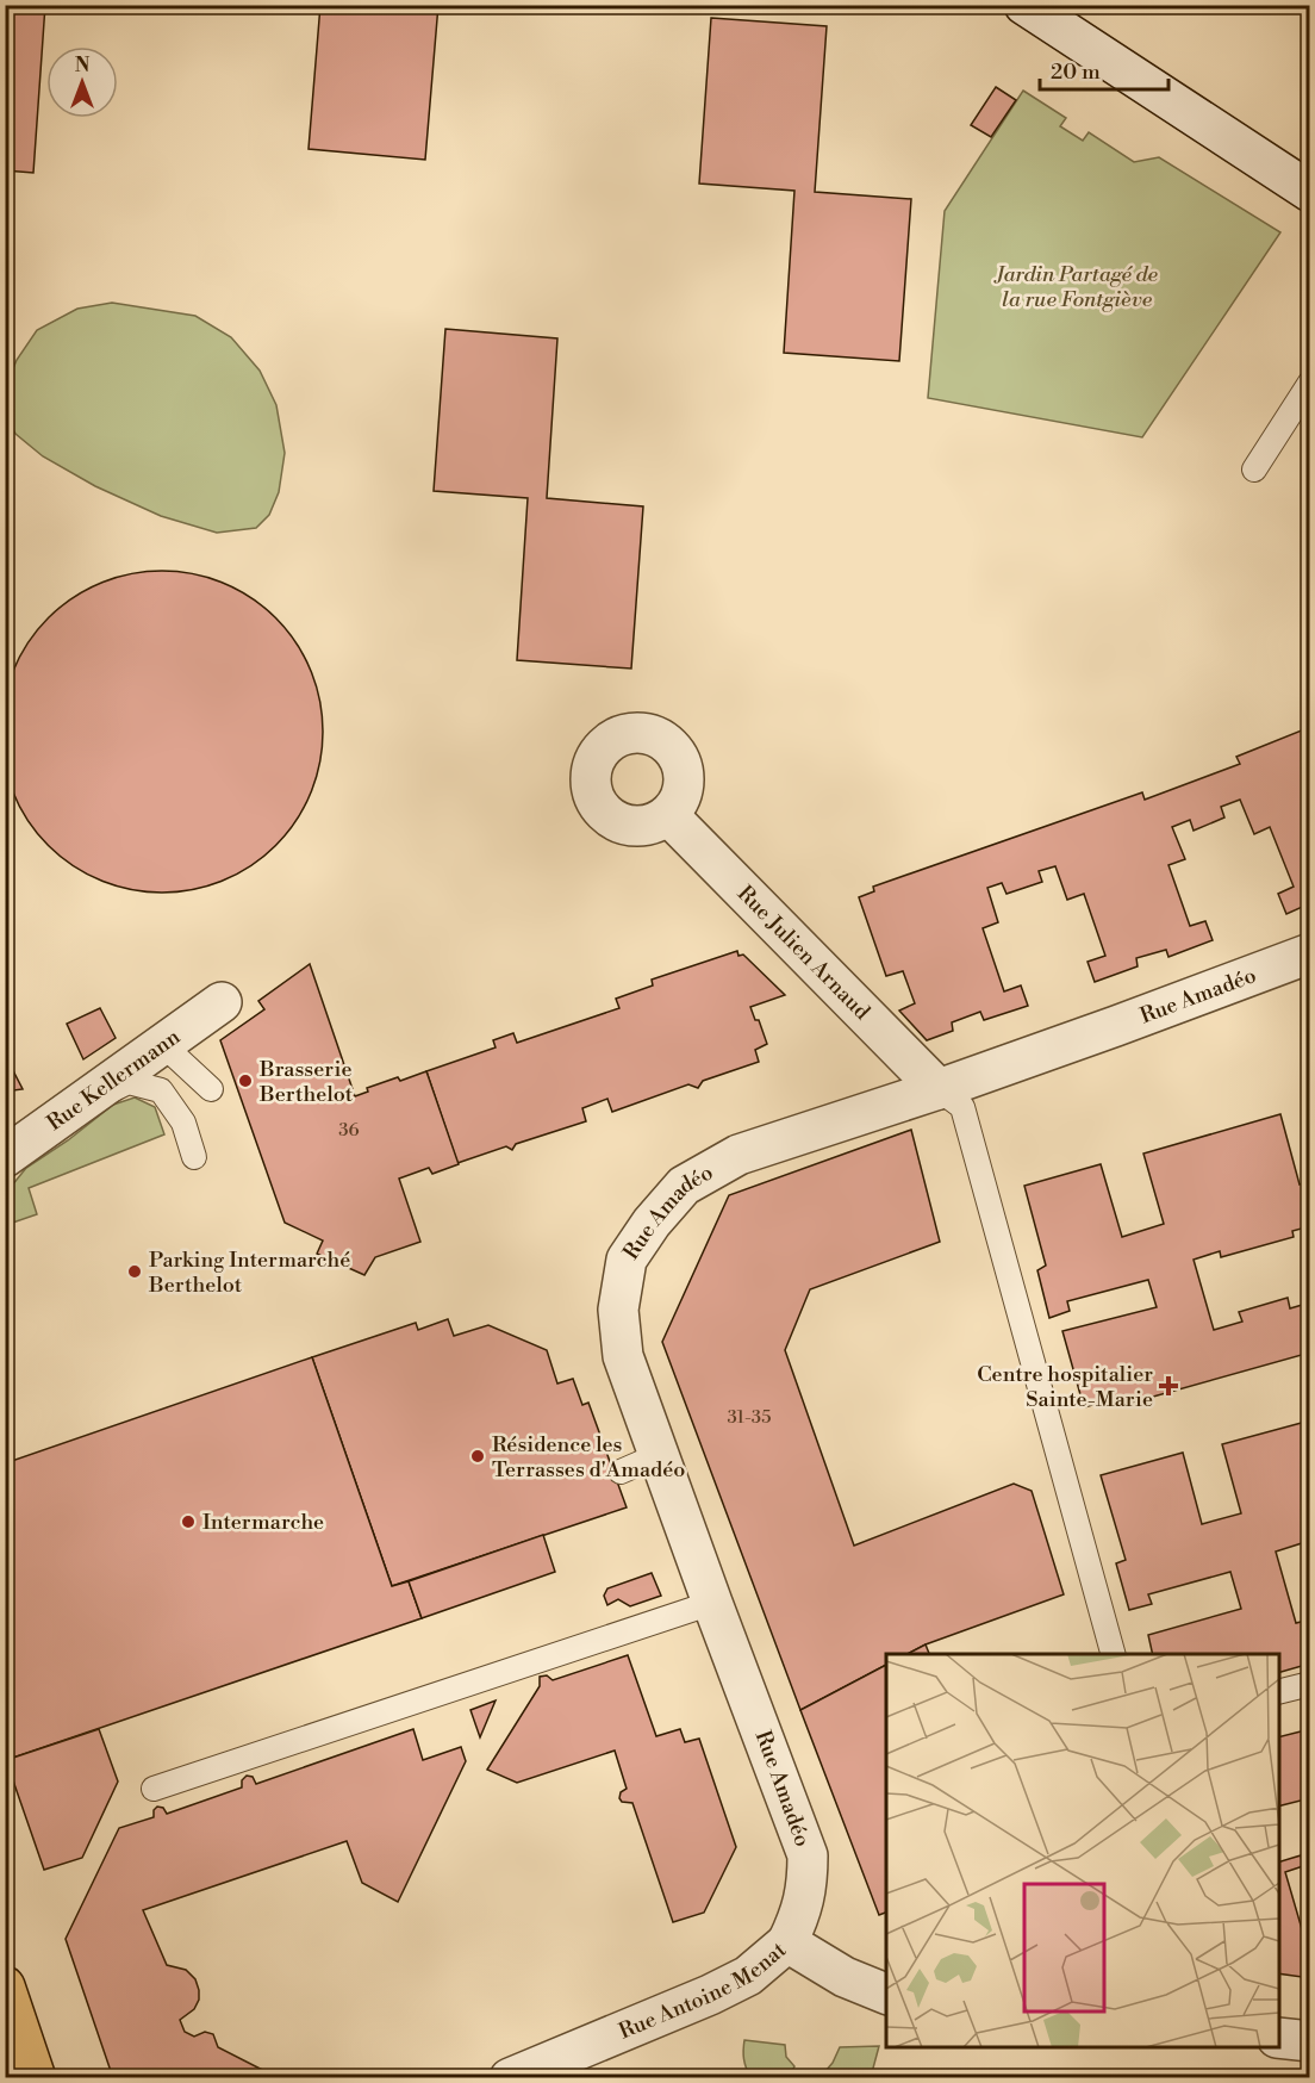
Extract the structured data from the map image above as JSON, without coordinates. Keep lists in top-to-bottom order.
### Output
{
  "streets": {
    "street": [
      "Rue Julien Arnaud",
      "Rue Amadéo",
      "Rue Kellermann",
      "Rue Antoine Menat"
    ]
  },
  "crossings": [
    ["Rue Julien Arnaud", "Rue Amadéo"],
    ["Rue Amadéo", "Rue Antoine Menat"]
  ],
  "parks": ["Jardin Partagé de la rue Fontgiève"],
  "places": {
    "other": [
      "Brasserie Berthelot",
      "Parking Intermarché Berthelot",
      "Résidence les Terrasses d'Amadéo",
      "Intermarche"
    ],
    "health": ["Centre hospitalier Sainte-Marie"]
  },
  "house_numbers": ["36", "31-35"],
  "scale_bar": "20 m",
  "north": "top"
}
